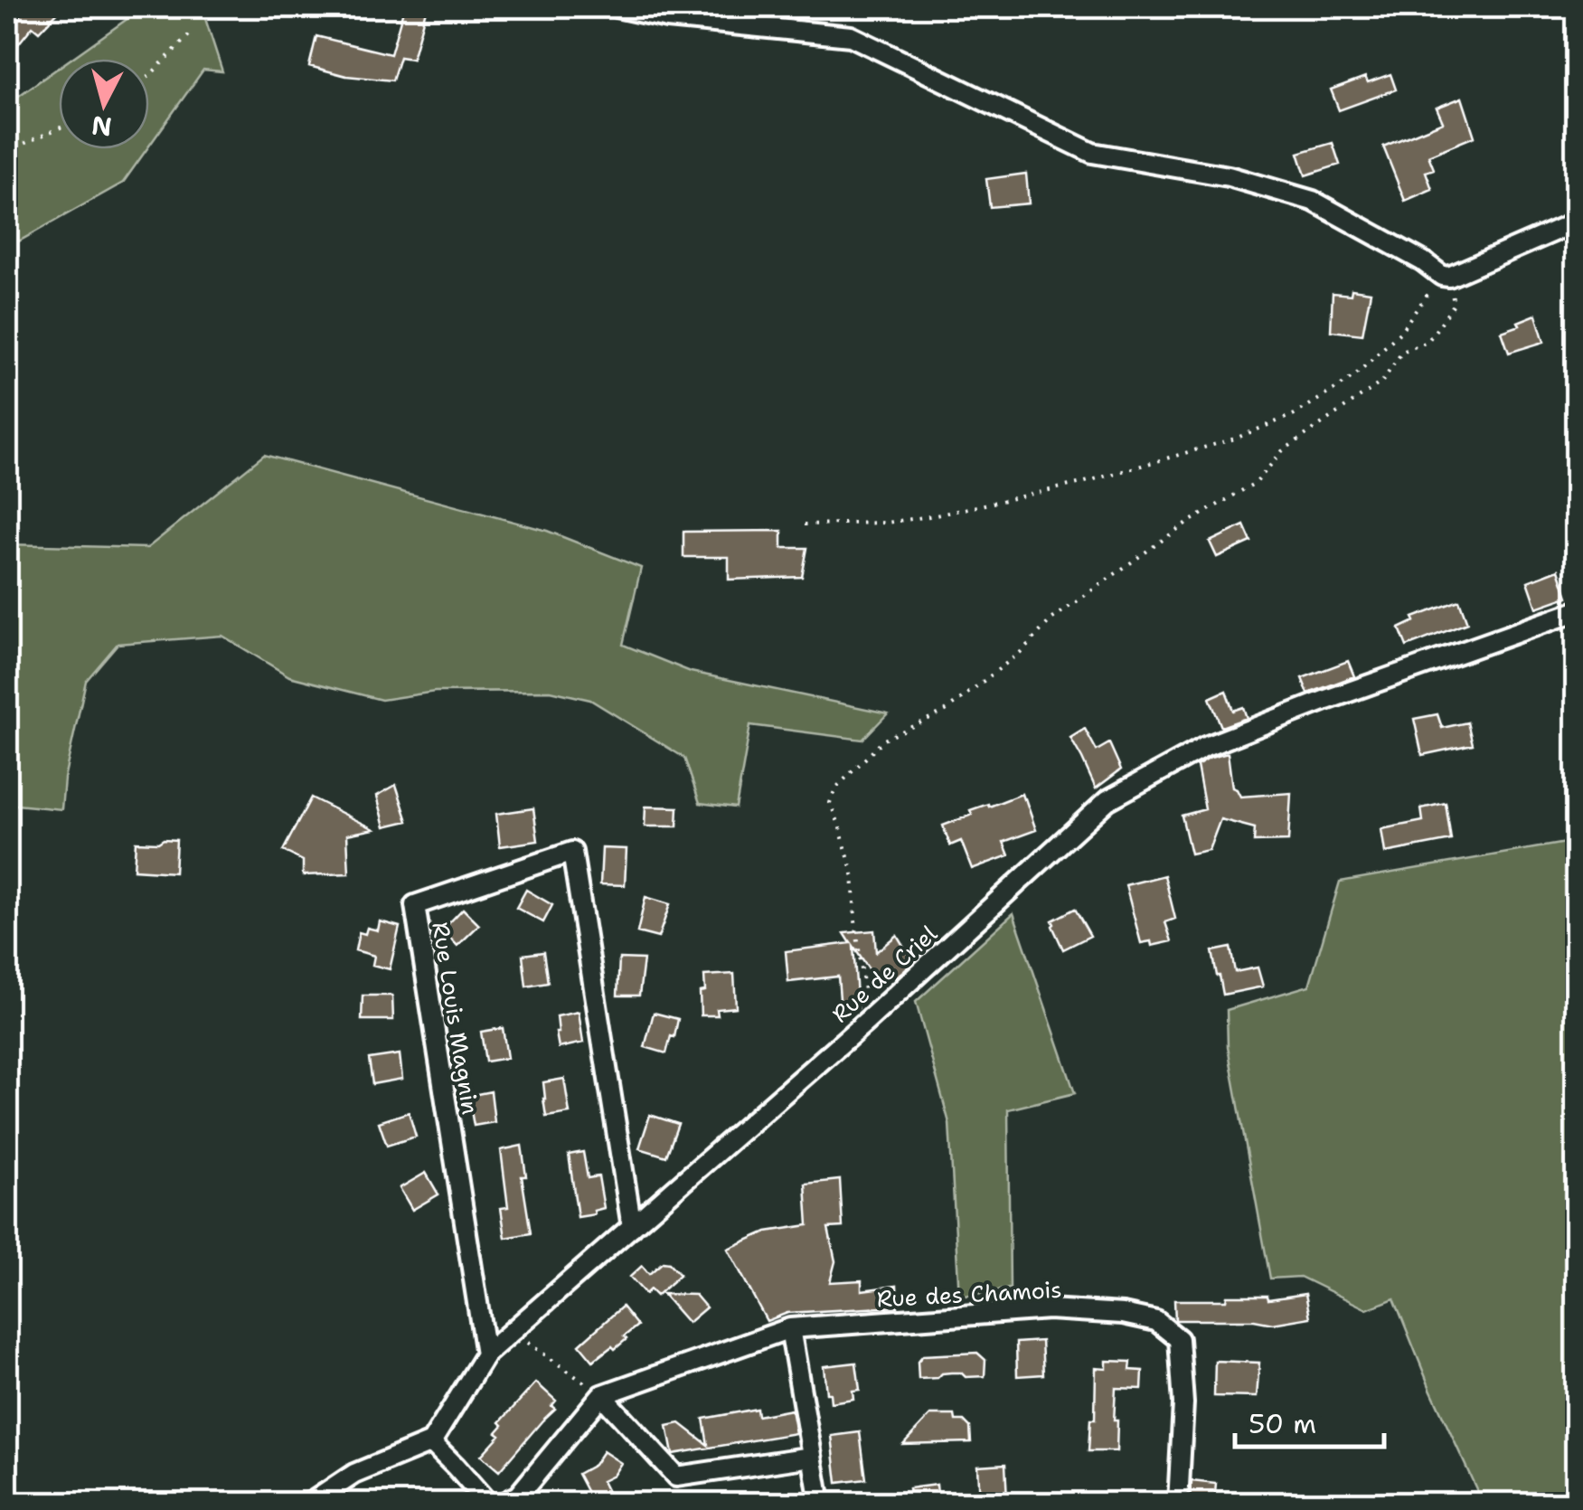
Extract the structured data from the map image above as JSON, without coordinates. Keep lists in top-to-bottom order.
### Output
{
  "streets": {
    "street": ["Rue de Criel", "Rue Louis Magnin", "Rue des Chamois"]
  },
  "crossings": [
    ["Rue de Criel", "Rue Louis Magnin"]
  ],
  "scale_bar": "50 m",
  "north": "bottom"
}
